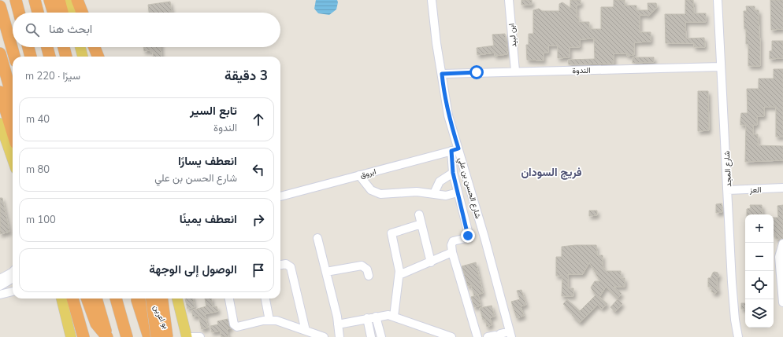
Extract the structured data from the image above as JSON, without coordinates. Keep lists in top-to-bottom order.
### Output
{
  "streets": {
    "main road": ["بو اعرين"],
    "street": [
      "ابن لبيد",
      "الندوة",
      "شارع المجد",
      "ابروق",
      "شارع الحسن بن علي",
      "العز"
    ]
  },
  "crossings": [
    ["ابن لبيد", "الندوة"],
    ["الندوة", "شارع المجد"],
    ["الندوة", "شارع الحسن بن علي"],
    ["شارع المجد", "العز"],
    ["ابروق", "شارع الحسن بن علي"]
  ],
  "districts": ["فريج السودان"],
  "page": {
    "search": "ابحث هنا",
    "heading": ["3 دقيقة", "سيرًا · 220 m"],
    "list": [
      ["تابع السير", "الندوة", "40 m"],
      ["انعطف يسارًا", "شارع الحسن بن علي", "80 m"],
      ["انعطف يمينًا", "100 m"],
      "الوصول إلى الوجهة"
    ],
    "map_buttons": ["+", "−"]
  }
}
